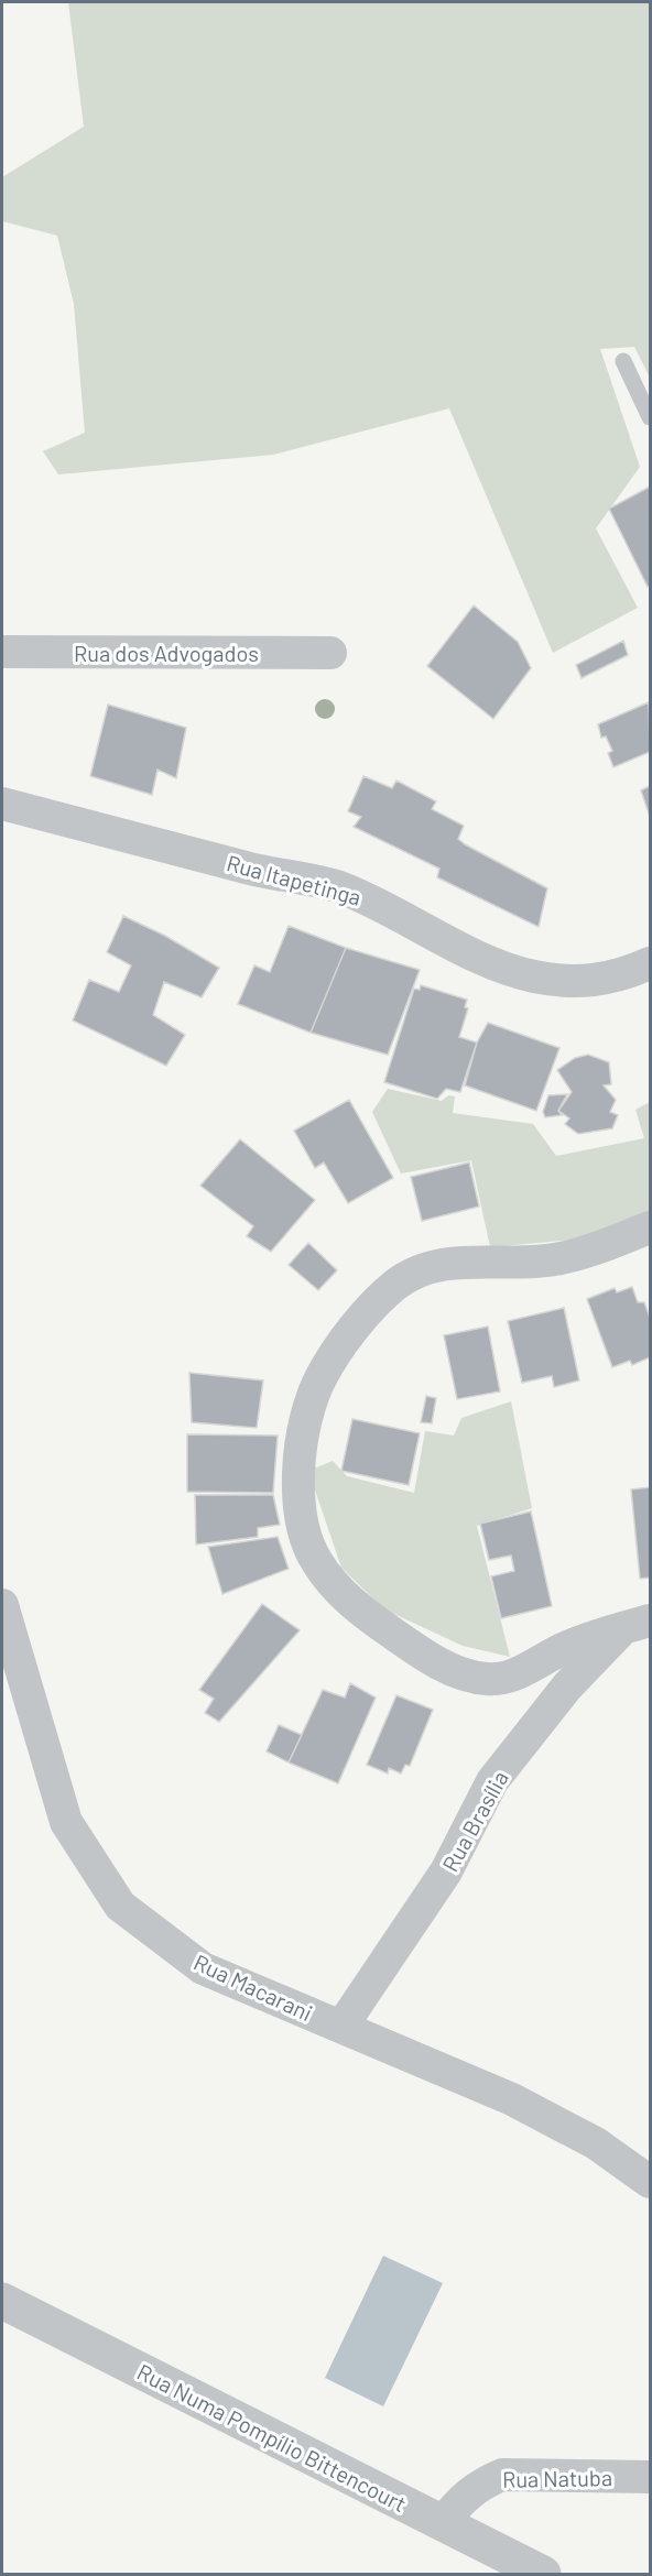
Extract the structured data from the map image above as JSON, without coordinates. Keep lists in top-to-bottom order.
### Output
{
  "streets": {
    "street": [
      "Rua dos Advogados",
      "Rua Itapetinga",
      "Rua Brasília",
      "Rua Macarani",
      "Rua Numa Pompílio Bittencourt",
      "Rua Natuba"
    ]
  },
  "crossings": [
    ["Rua Brasília", "Rua Macarani"],
    ["Rua Numa Pompílio Bittencourt", "Rua Natuba"]
  ]
}
